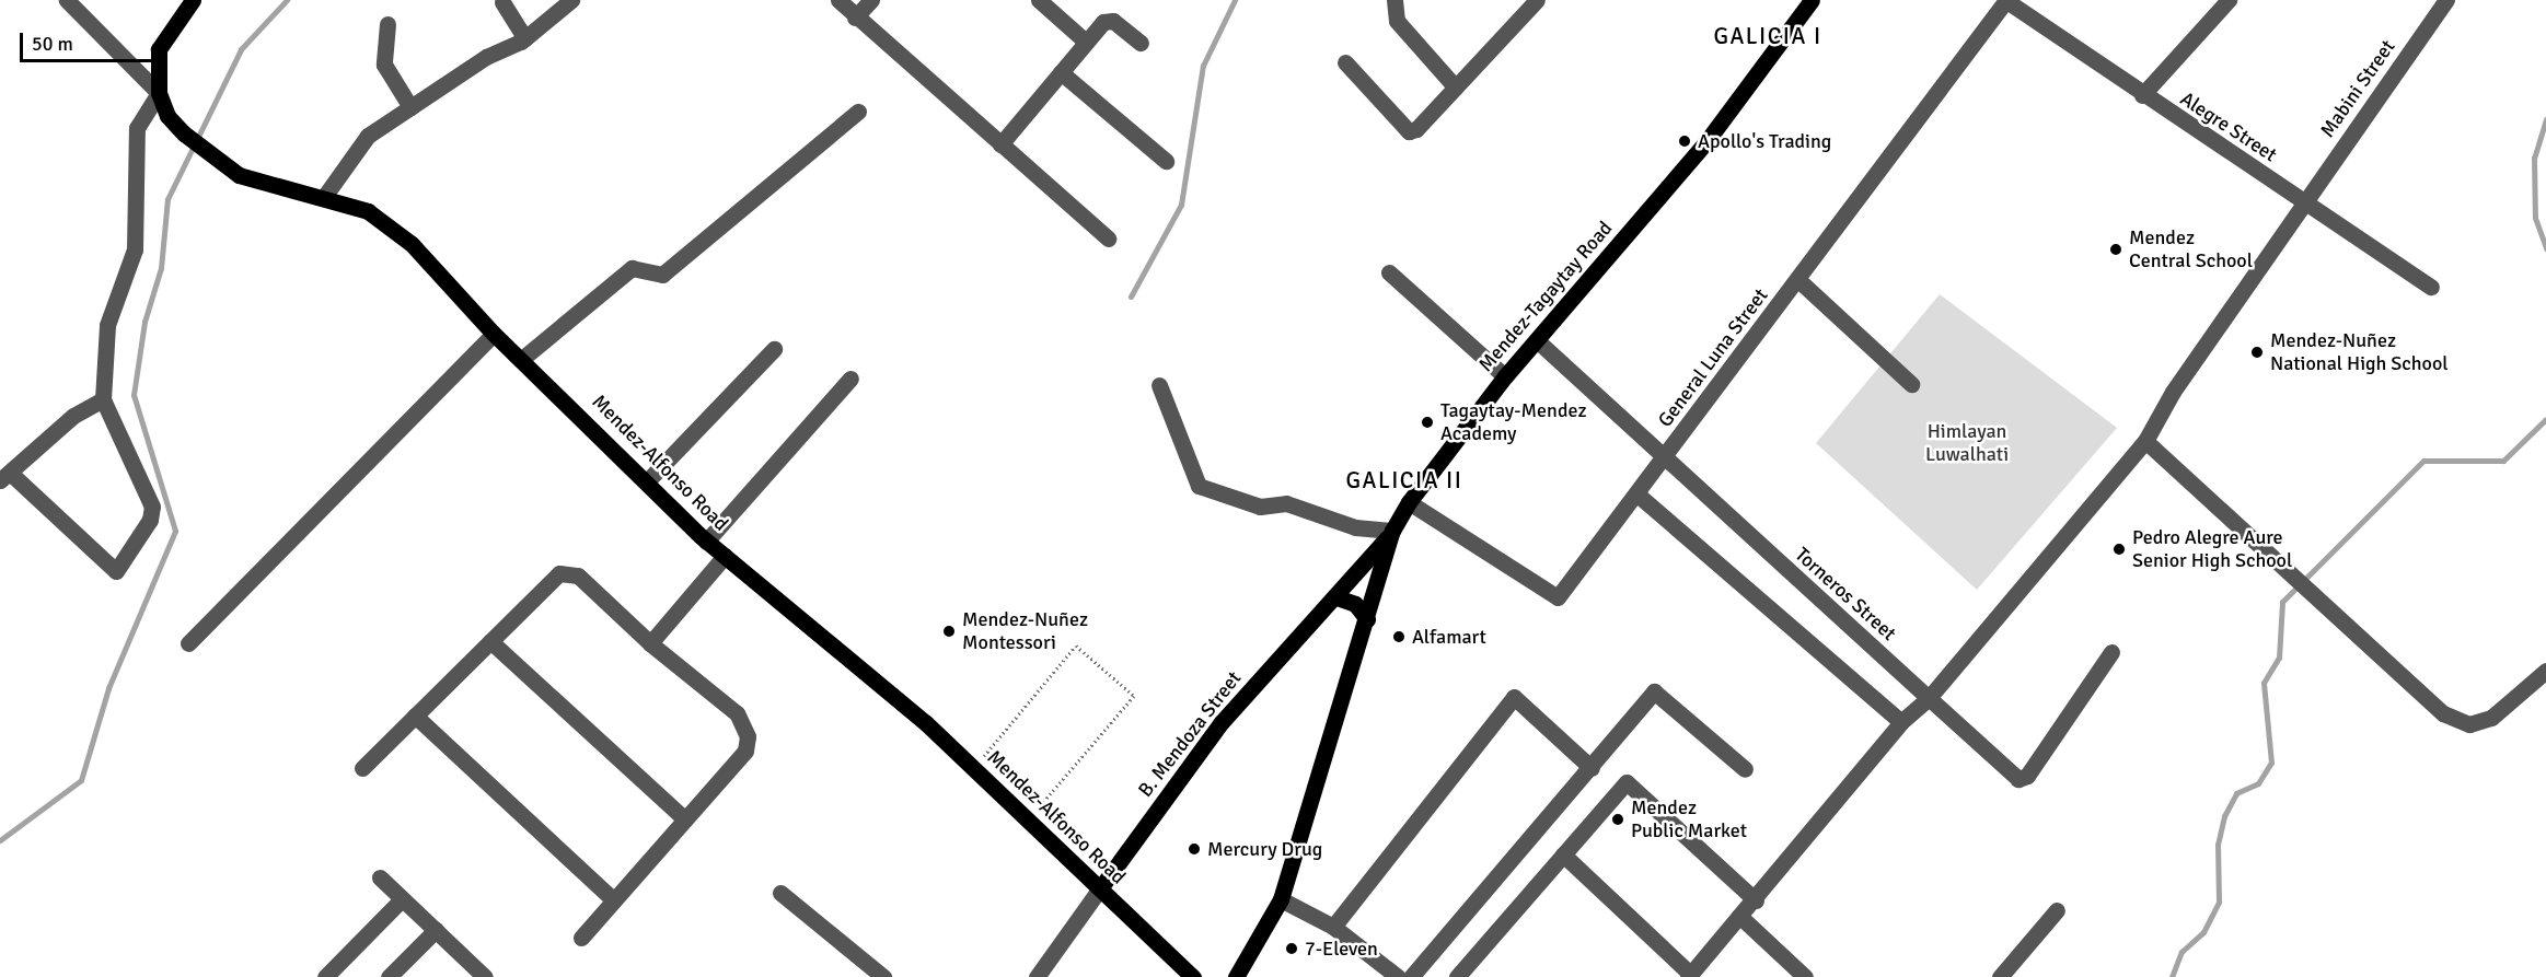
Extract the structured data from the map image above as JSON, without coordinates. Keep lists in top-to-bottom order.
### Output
{
  "streets": {
    "main road": ["Mendez-Tagaytay Road", "Mendez-Alfonso Road", "B. Mendoza Street"],
    "street": [
      "Mabini Street",
      "Alegre Street",
      "General Luna Street",
      "Torneros Street"
    ]
  },
  "crossings": [
    ["Mabini Street", "Alegre Street"],
    ["Mabini Street", "Torneros Street"],
    ["Alegre Street", "General Luna Street"],
    ["Mendez-Tagaytay Road", "General Luna Street"],
    ["Mendez-Tagaytay Road", "Torneros Street"],
    ["Mendez-Tagaytay Road", "B. Mendoza Street"],
    ["General Luna Street", "Torneros Street"],
    ["Mendez-Alfonso Road", "B. Mendoza Street"]
  ],
  "districts": ["GALICIA I", "GALICIA II"],
  "parks": ["Himlayan Luwalhati"],
  "places": [
    "Apollo's Trading",
    "Mendez Central School",
    "Mendez-Nuñez National High School",
    "Tagaytay-Mendez Academy",
    "Pedro Alegre Aure Senior High School",
    "Mendez-Nuñez Montessori",
    "Alfamart",
    "Mendez Public Market",
    "Mercury Drug",
    "7-Eleven"
  ],
  "scale_bar": "50 m"
}
